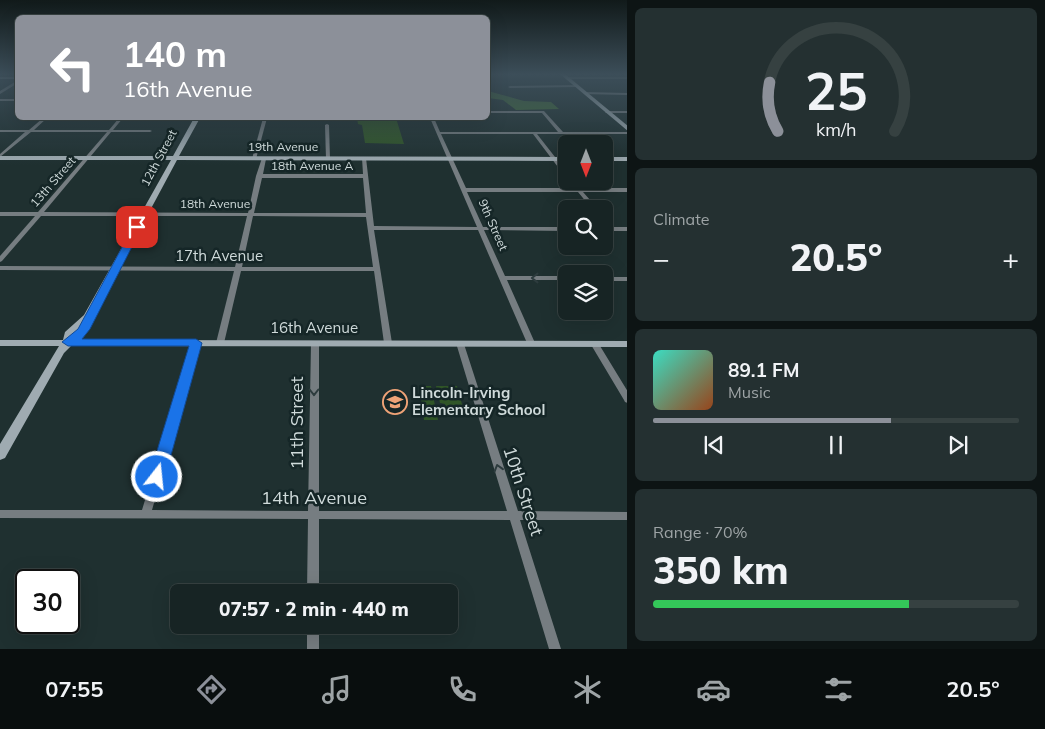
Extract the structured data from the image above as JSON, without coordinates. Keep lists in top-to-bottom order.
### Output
{
  "streets": {
    "street": [
      "19th Avenue",
      "12th Street",
      "18th Avenue A",
      "13th Street",
      "18th Avenue",
      "9th Street",
      "17th Avenue",
      "16th Avenue",
      "11th Street",
      "10th Street",
      "14th Avenue"
    ]
  },
  "crossings": [
    ["19th Avenue", "12th Street"],
    ["19th Avenue", "13th Street"],
    ["19th Avenue", "9th Street"],
    ["12th Street", "18th Avenue"],
    ["12th Street", "17th Avenue"],
    ["12th Street", "16th Avenue"],
    ["13th Street", "18th Avenue"],
    ["9th Street", "16th Avenue"],
    ["16th Avenue", "11th Street"],
    ["16th Avenue", "10th Street"],
    ["11th Street", "14th Avenue"],
    ["10th Street", "14th Avenue"]
  ],
  "one_way": ["11th Street", "10th Street"],
  "places": {
    "school or university": ["Lincoln-Irving Elementary School"]
  },
  "north": "bottom",
  "page": {
    "turn": ["140 m", "16th Avenue"],
    "tile": [
      "Climate",
      ["Range · 70%", "350 km"]
    ],
    "heat": ["−", "20.5°", "+"],
    "song": ["89.1 FM", "Music"],
    "limit": "30",
    "trip": "07:57 · 2 min · 440 m",
    "tabs": ["07:55", "20.5°"],
    "gauge": ["25", "km/h"]
  }
}
